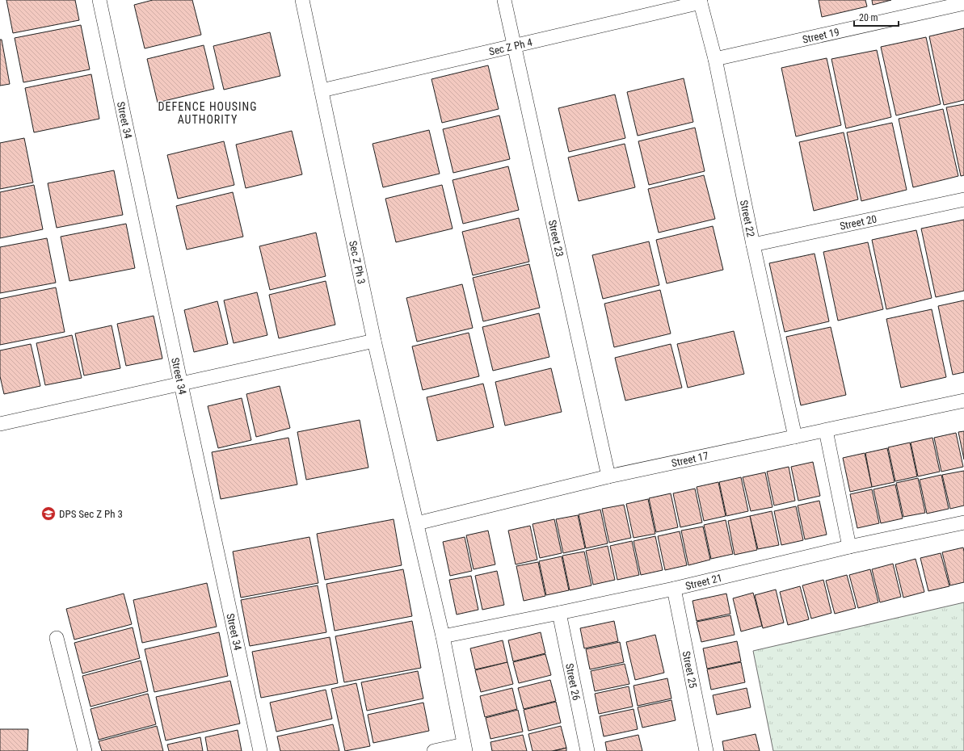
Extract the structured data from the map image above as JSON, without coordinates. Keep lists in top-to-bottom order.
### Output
{
  "streets": {
    "street": [
      "Street 19",
      "Sec Z Ph 4",
      "Street 34",
      "Street 22",
      "Street 20",
      "Street 23",
      "Sec Z Ph 3",
      "Street 17",
      "Street 21",
      "Street 25",
      "Street 26"
    ]
  },
  "crossings": [
    ["Street 19", "Street 22"],
    ["Sec Z Ph 4", "Street 22"],
    ["Sec Z Ph 4", "Street 23"],
    ["Sec Z Ph 4", "Sec Z Ph 3"],
    ["Street 22", "Street 20"],
    ["Street 22", "Street 17"],
    ["Street 23", "Street 17"],
    ["Sec Z Ph 3", "Street 17"],
    ["Sec Z Ph 3", "Street 21"],
    ["Street 21", "Street 25"],
    ["Street 21", "Street 26"]
  ],
  "districts": ["DEFENCE HOUSING AUTHORITY"],
  "places": {
    "school or university": ["DPS Sec Z Ph 3"]
  },
  "scale_bar": "20 m"
}
